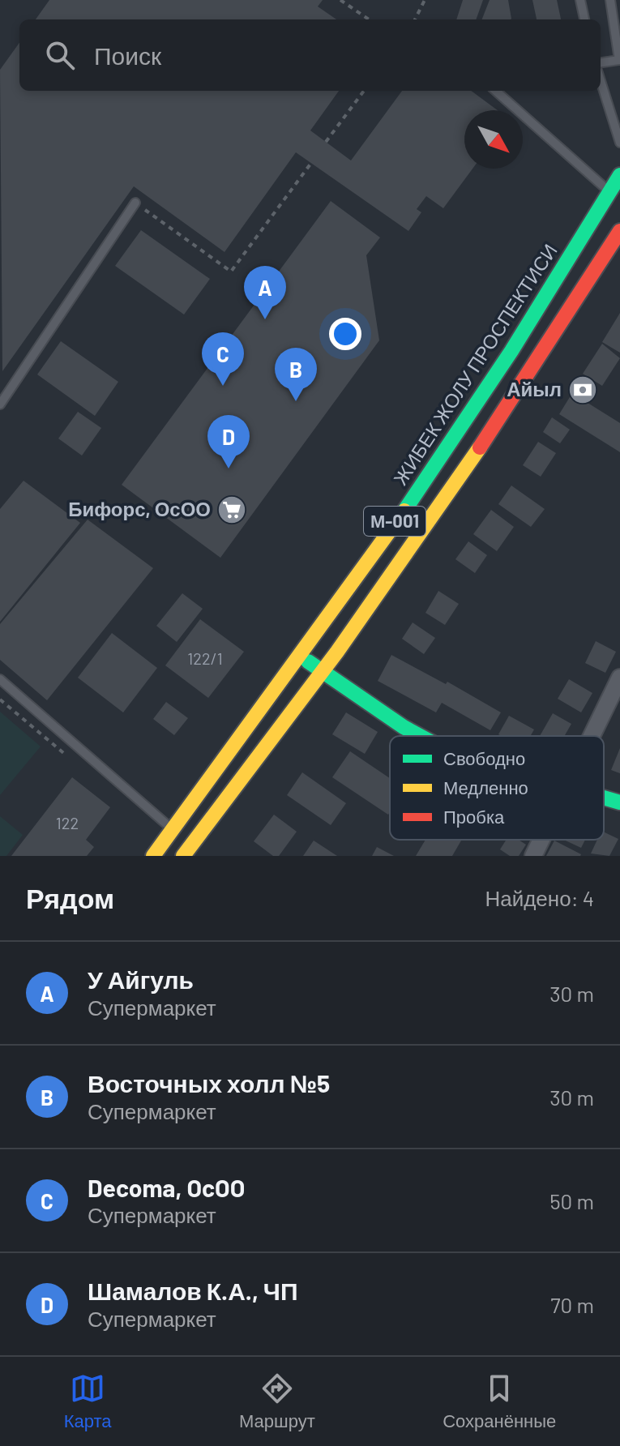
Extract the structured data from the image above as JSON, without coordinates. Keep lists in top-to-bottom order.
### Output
{
  "streets": {
    "main road": ["ЖИБЕК ЖОЛУ ПРОСПЕКТИСИ", "М-001"]
  },
  "places": {
    "bank": ["Айыл"],
    "supermarket": ["Бифорс, ОсОО"]
  },
  "house_numbers": ["122/1", "122"],
  "legend": ["Свободно", "Медленно", "Пробка"],
  "north": "bottom right",
  "page": {
    "search": "Поиск",
    "pins": [
      "A",
      "C",
      "B",
      "D"
    ],
    "heading": ["Рядом", "Найдено: 4"],
    "list": [
      {
        "mark": "A",
        "name": "У Айгуль",
        "note": "Супермаркет",
        "value": "30 m"
      },
      {
        "mark": "B",
        "name": "Восточных холл №5",
        "note": "Супермаркет",
        "value": "30 m"
      },
      {
        "mark": "C",
        "name": "Decoma, OcOO",
        "note": "Супермаркет",
        "value": "50 m"
      },
      {
        "mark": "D",
        "name": "Шамалов К.А., ЧП",
        "note": "Супермаркет",
        "value": "70 m"
      }
    ],
    "nav": ["Карта", "Маршрут", "Сохранённые"]
  }
}
